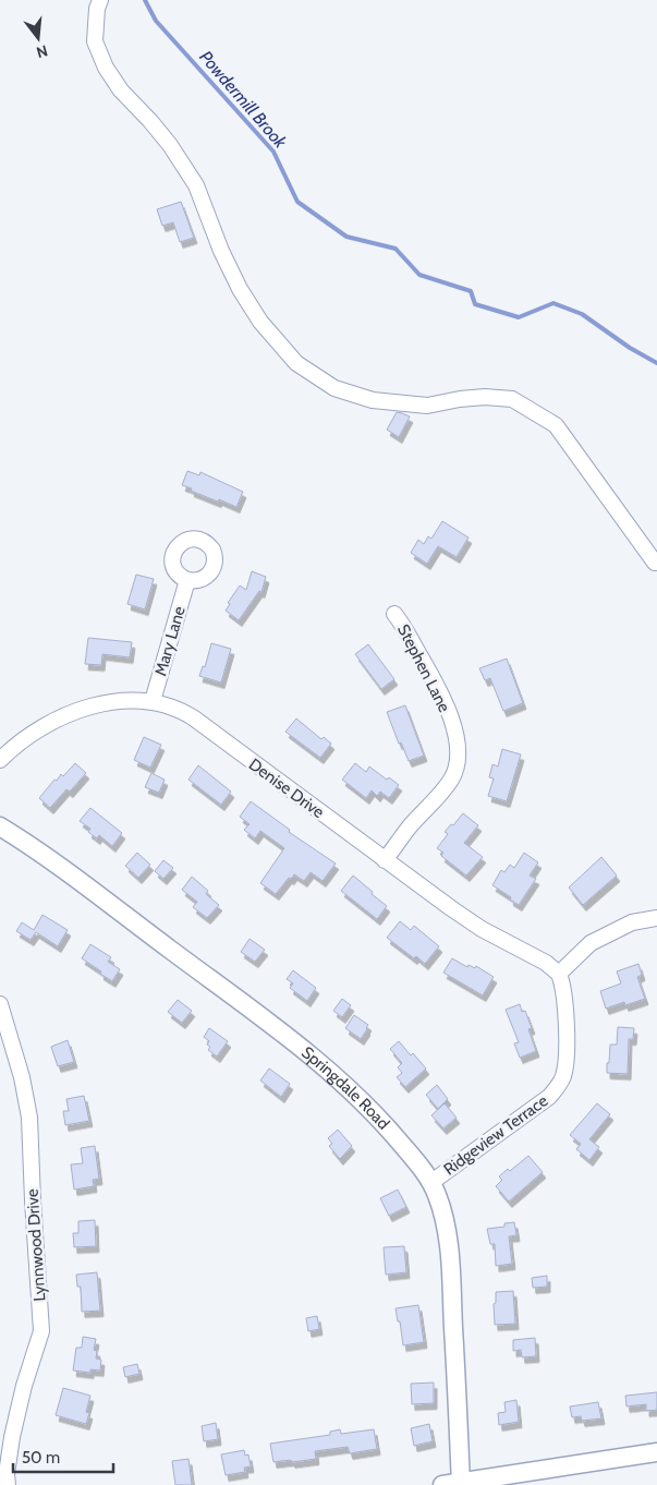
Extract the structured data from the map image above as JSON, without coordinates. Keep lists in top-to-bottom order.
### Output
{
  "streets": {
    "street": [
      "Mary Lane",
      "Stephen Lane",
      "Denise Drive",
      "Springdale Road",
      "Ridgeview Terrace",
      "Lynnwood Drive"
    ]
  },
  "crossings": [
    ["Mary Lane", "Denise Drive"],
    ["Stephen Lane", "Denise Drive"],
    ["Denise Drive", "Ridgeview Terrace"],
    ["Springdale Road", "Ridgeview Terrace"]
  ],
  "water": ["Powdermill Brook"],
  "scale_bar": "50 m",
  "north": "bottom"
}
